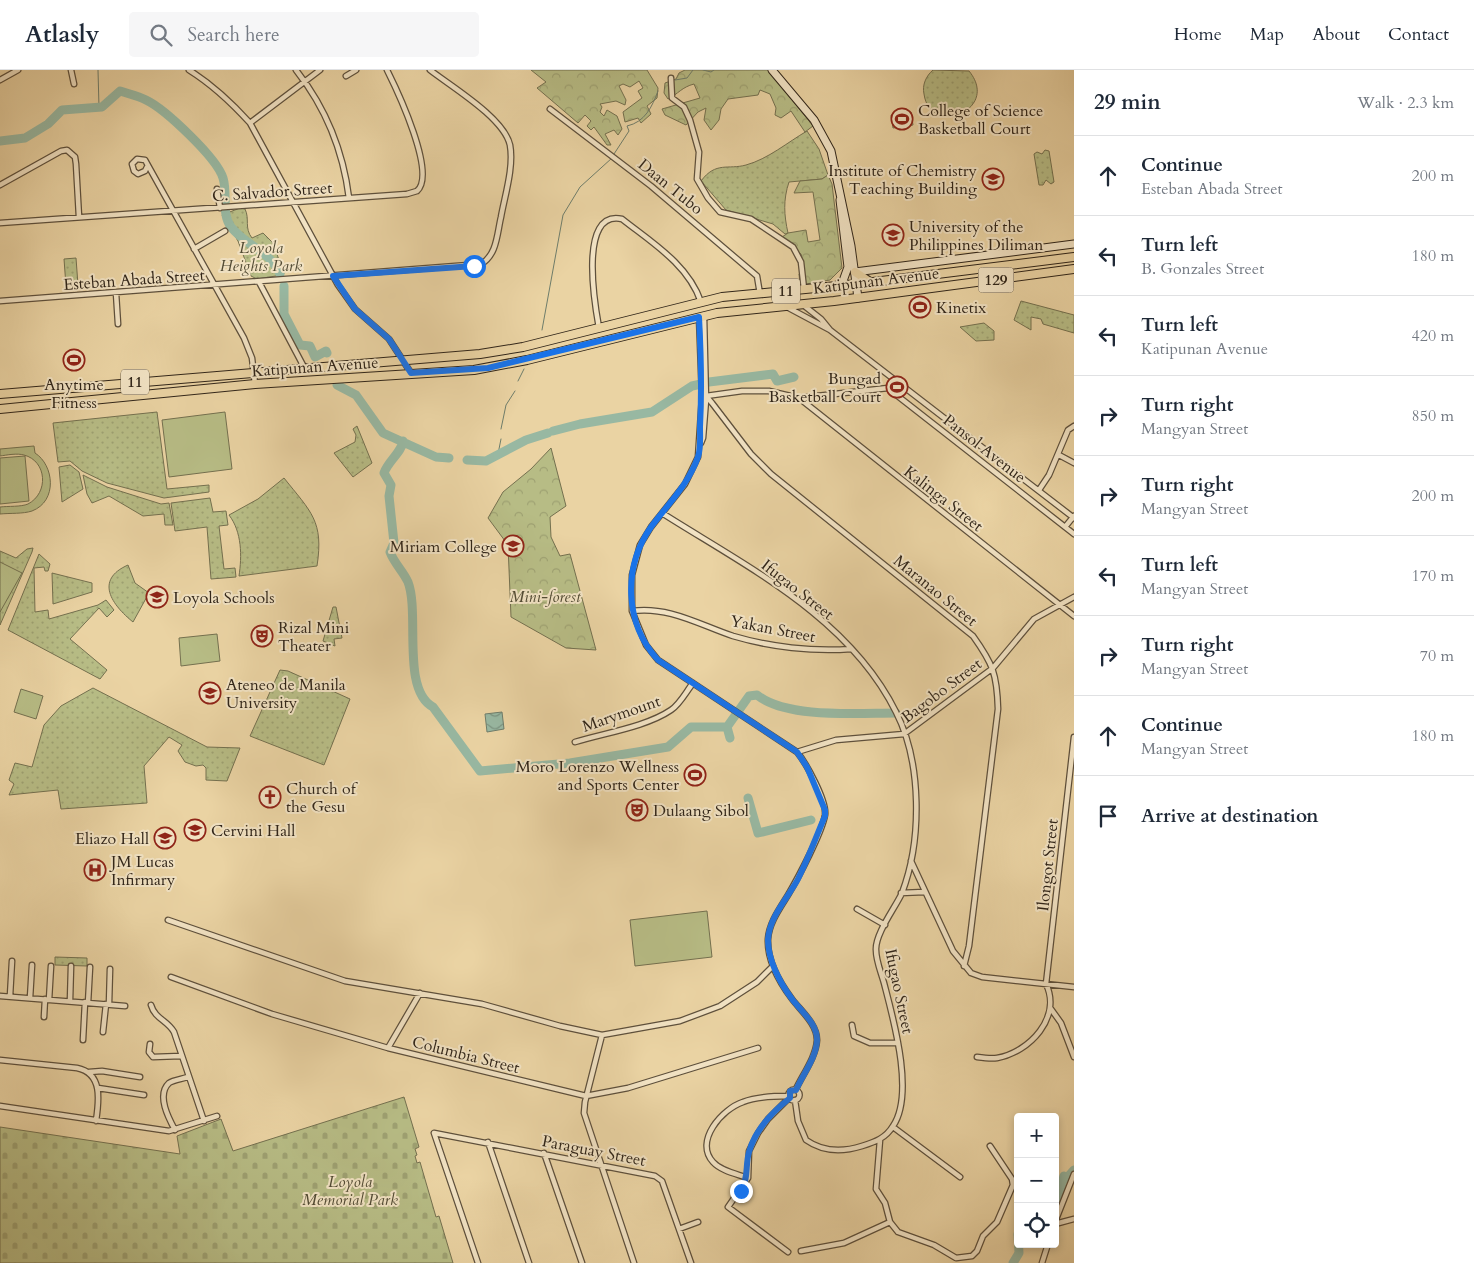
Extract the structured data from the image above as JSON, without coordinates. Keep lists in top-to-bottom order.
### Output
{
  "streets": {
    "main road": ["Katipunan Avenue", "129", "11"],
    "street": [
      "Daan Tubo",
      "C. Salvador Street",
      "Esteban Abada Street",
      "Pansol Avenue",
      "Kalinga Street",
      "Ifugao Street",
      "Maranao Street",
      "Yakan Street",
      "Bagobo Street",
      "Marymount",
      "Ilongot Street",
      "Columbia Street",
      "Paraguay Street"
    ]
  },
  "crossings": [
    ["Daan Tubo", "Katipunan Avenue"],
    ["Katipunan Avenue", "Pansol Avenue"],
    ["Kalinga Street", "Bagobo Street"],
    ["Ifugao Street", "Yakan Street"],
    ["Ifugao Street", "Bagobo Street"],
    ["Maranao Street", "Bagobo Street"]
  ],
  "parks": ["Loyola Heights Park", "Mini-forest", "Loyola Memorial Park"],
  "places": {
    "sports": [
      "College of Science Basketball Court",
      "Kinetix",
      "Anytime Fitness",
      "Bungad Basketball Court",
      "Moro Lorenzo Wellness and Sports Center"
    ],
    "school or university": [
      "Institute of Chemistry Teaching Building",
      "University of the Philippines Diliman",
      "Miriam College",
      "Loyola Schools",
      "Ateneo de Manila University",
      "Cervini Hall",
      "Eliazo Hall"
    ],
    "theatre": ["Rizal Mini Theater", "Dulaang Sibol"],
    "church": ["Church of the Gesu"],
    "hospital": ["JM Lucas Infirmary"]
  },
  "page": {
    "header": "Atlasly",
    "search": "Search here",
    "nav": [
      "Home",
      "Map",
      "About",
      "Contact"
    ],
    "heading": ["29 min", "Walk · 2.3 km"],
    "list": [
      ["Continue", "Esteban Abada Street", "200 m"],
      ["Turn left", "B. Gonzales Street", "180 m"],
      ["Turn left", "Katipunan Avenue", "420 m"],
      ["Turn right", "Mangyan Street", "850 m"],
      ["Turn right", "Mangyan Street", "200 m"],
      ["Turn left", "Mangyan Street", "170 m"],
      ["Turn right", "Mangyan Street", "70 m"],
      ["Continue", "Mangyan Street", "180 m"],
      "Arrive at destination"
    ],
    "map_buttons": ["+", "−"]
  }
}
